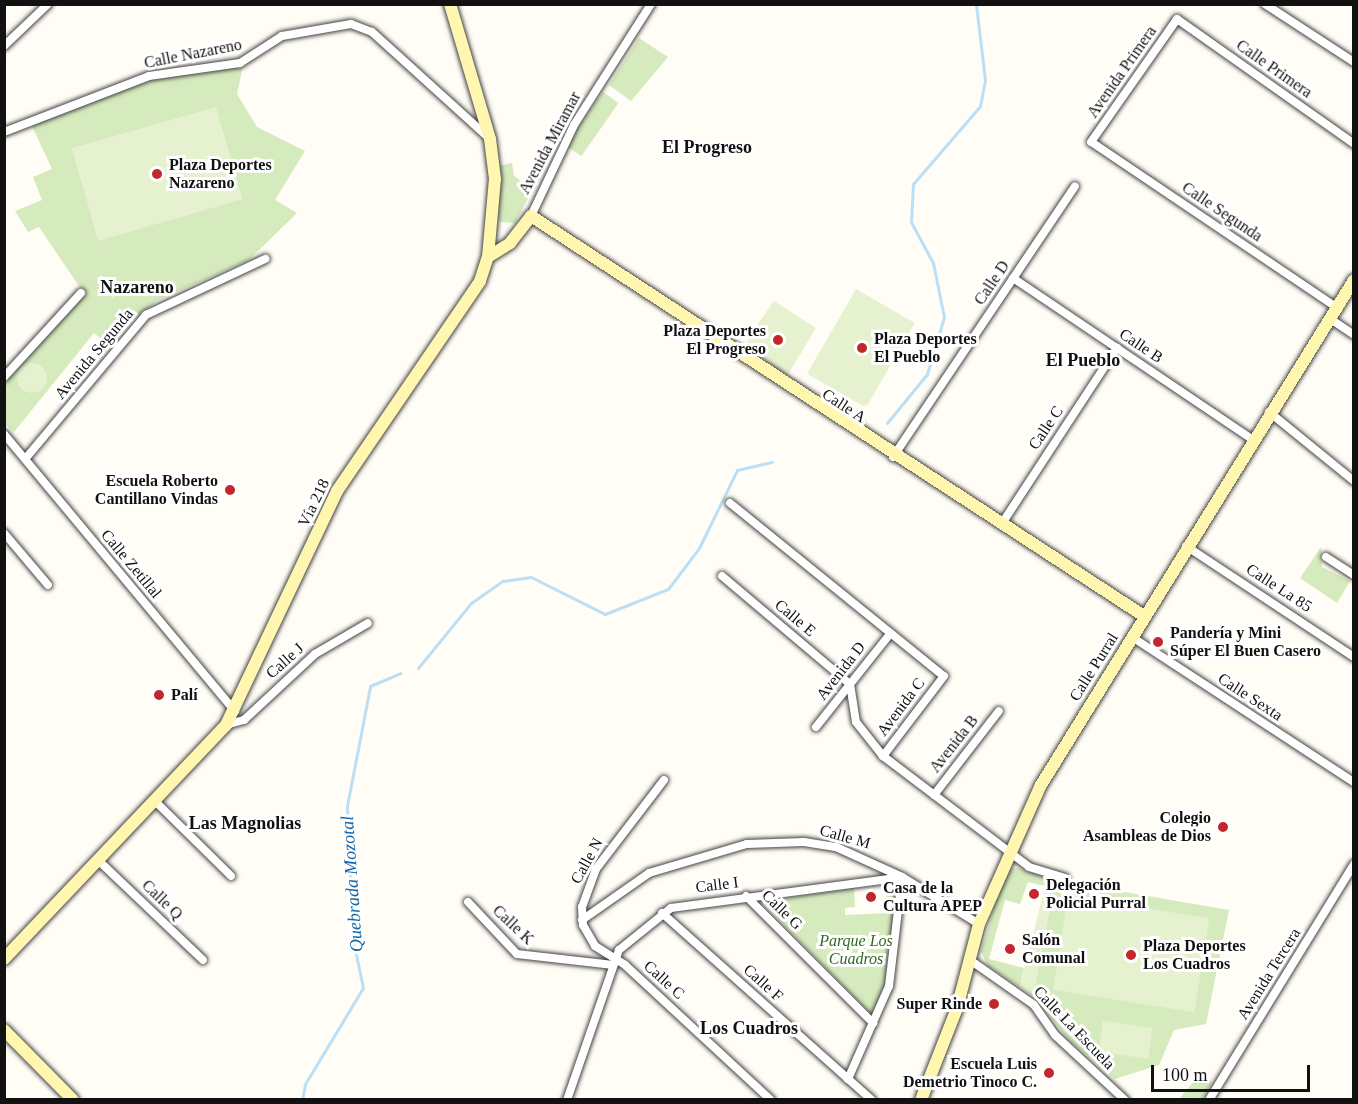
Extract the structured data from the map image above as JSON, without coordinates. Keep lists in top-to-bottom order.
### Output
{
  "streets": {
    "street": [
      "Calle Nazareno",
      "Calle Primera",
      "Avenida Primera",
      "Avenida Miramar",
      "Calle Segunda",
      "Calle D",
      "Calle B",
      "Avenida Segunda",
      "Calle A",
      "Calle C",
      "Vía 218",
      "Calle Zetillal",
      "Calle La 85",
      "Calle E",
      "Calle J",
      "Calle Purral",
      "Avenida D",
      "Calle Sexta",
      "Avenida C",
      "Avenida B",
      "Calle M",
      "Calle N",
      "Calle I",
      "Calle Q",
      "Calle G",
      "Calle K",
      "Avenida Tercera",
      "Calle F",
      "Calle La Escuela"
    ]
  },
  "crossings": [
    ["Calle Nazareno", "Vía 218"],
    ["Calle Primera", "Avenida Primera"],
    ["Avenida Primera", "Calle Segunda"],
    ["Avenida Miramar", "Calle A"],
    ["Avenida Miramar", "Vía 218"],
    ["Calle Segunda", "Calle Purral"],
    ["Calle D", "Calle B"],
    ["Calle D", "Calle A"],
    ["Calle B", "Calle C"],
    ["Calle B", "Calle Purral"],
    ["Avenida Segunda", "Calle Zetillal"],
    ["Calle A", "Calle C"],
    ["Calle A", "Calle Purral"],
    ["Calle C", "Calle I"],
    ["Calle C", "Calle K"],
    ["Vía 218", "Calle Zetillal"],
    ["Vía 218", "Calle J"],
    ["Vía 218", "Calle Q"],
    ["Calle La 85", "Calle Purral"],
    ["Calle E", "Avenida D"],
    ["Calle Purral", "Calle Sexta"],
    ["Calle Purral", "Calle La Escuela"],
    ["Avenida D", "Avenida C"],
    ["Calle M", "Calle N"],
    ["Calle M", "Calle I"],
    ["Calle I", "Calle G"],
    ["Calle I", "Calle K"],
    ["Calle I", "Calle F"]
  ],
  "districts": [
    "El Progreso",
    "Nazareno",
    "El Pueblo",
    "Las Magnolias",
    "Los Cuadros"
  ],
  "water": ["Quebrada Mozotal"],
  "parks": ["Parque Los Cuadros"],
  "places": [
    "Plaza Deportes Nazareno",
    "Plaza Deportes El Progreso",
    "Plaza Deportes El Pueblo",
    "Escuela Roberto Cantillano Vindas",
    "Pandería y Mini Súper El Buen Casero",
    "Palí",
    "Colegio Asambleas de Dios",
    "Delegación Policial Purral",
    "Casa de la Cultura APEP",
    "Salón Comunal",
    "Plaza Deportes Los Cuadros",
    "Super Rinde",
    "Escuela Luis Demetrio Tinoco C."
  ],
  "scale_bar": "100 m"
}
